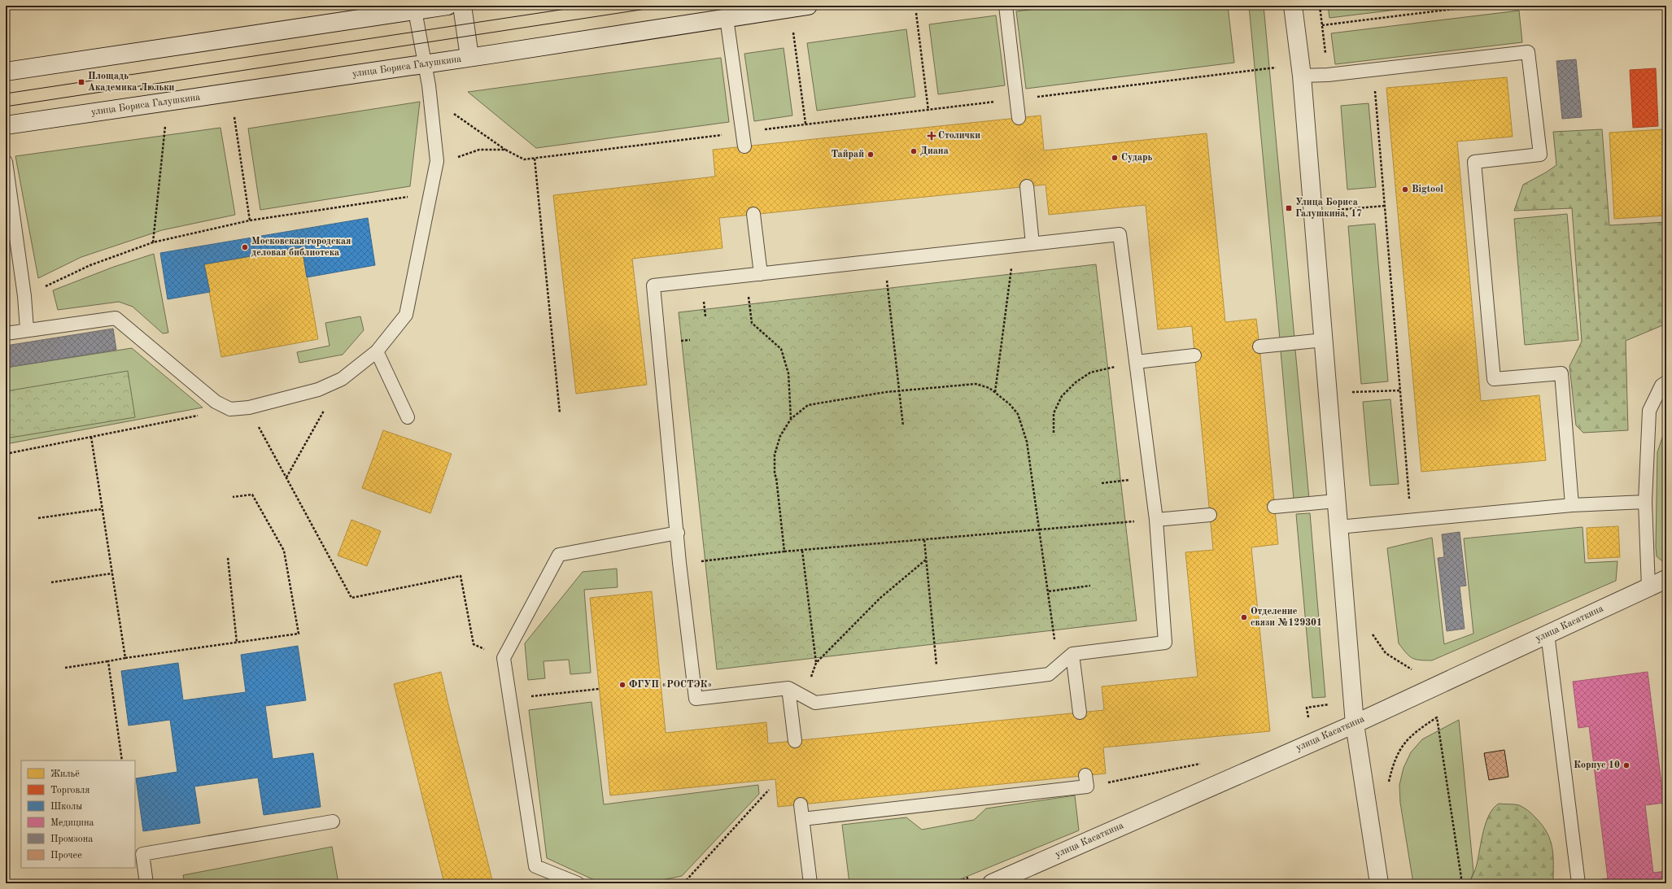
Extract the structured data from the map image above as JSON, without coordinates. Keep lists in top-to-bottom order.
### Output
{
  "streets": {
    "street": ["улица Бориса Галушкина", "улица Касаткина"]
  },
  "places": {
    "transit": ["Площадь Академика Люльки", "Улица Бориса Галушкина, 17"],
    "health": ["Столички"],
    "other": [
      "Диана",
      "Тайрай",
      "Сударь",
      "Bigtool",
      "Московская городская деловая библиотека",
      "Отделение связи №129301",
      "ФГУП «РОСТЭК»",
      "Корпус 10"
    ]
  },
  "legend": [
    "Жильё",
    "Торговля",
    "Школы",
    "Медицина",
    "Промзона",
    "Прочее"
  ]
}
